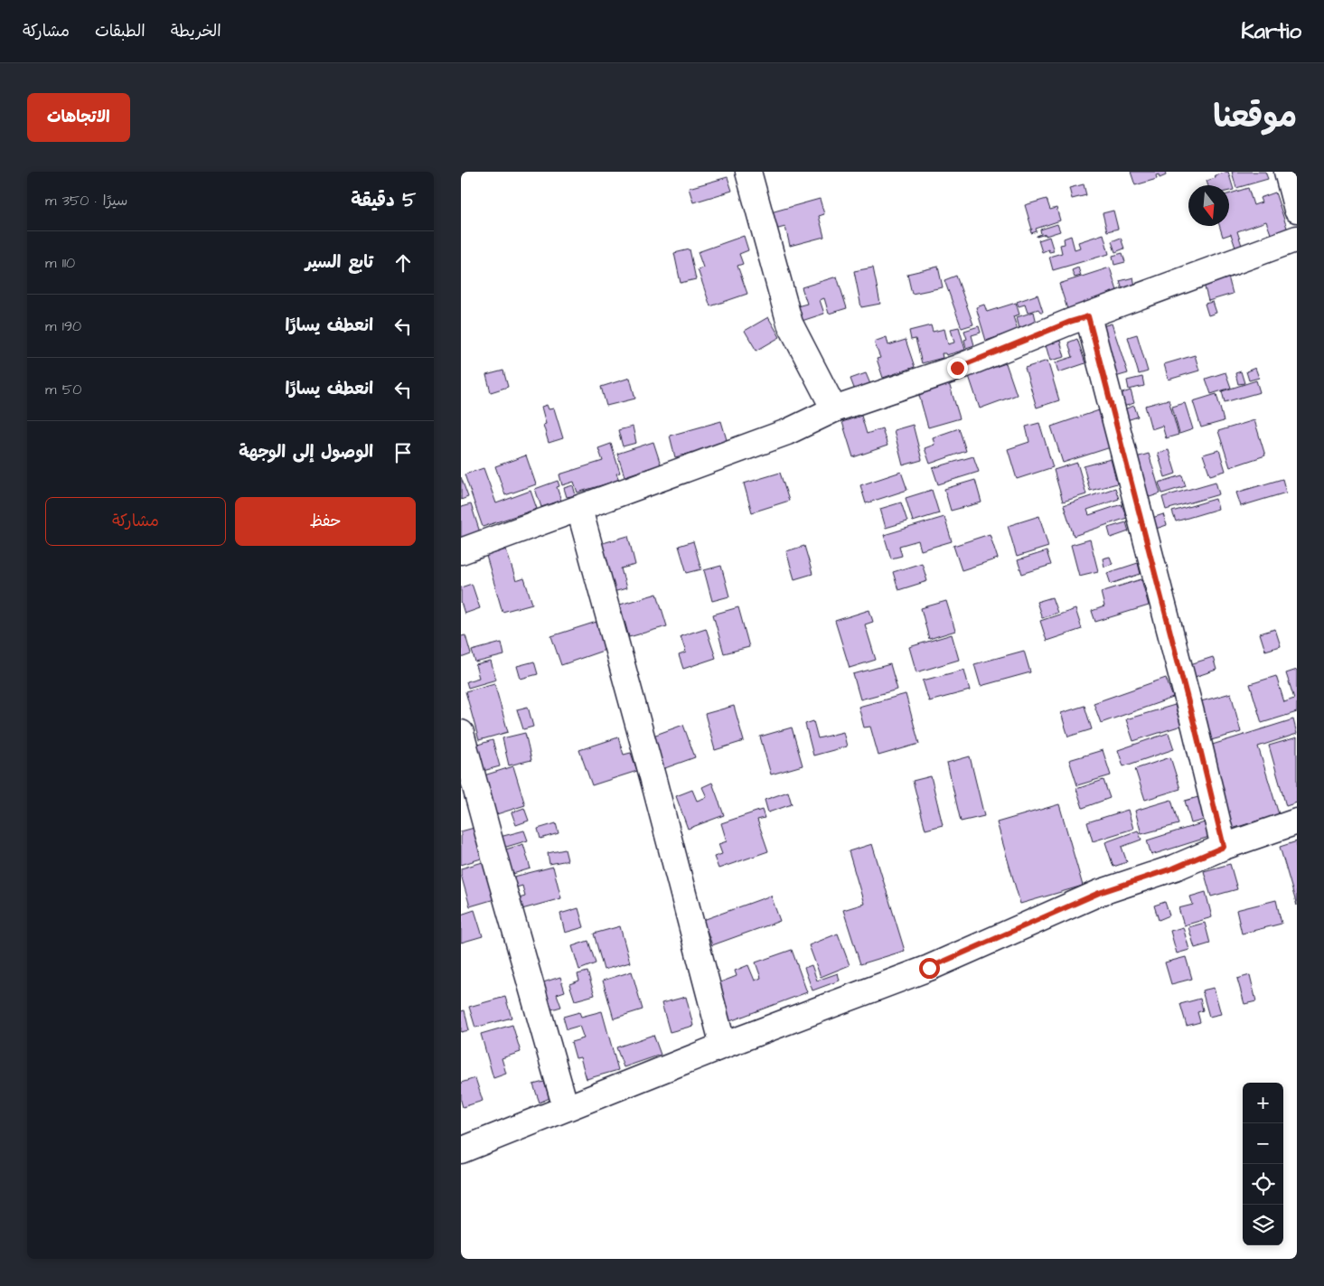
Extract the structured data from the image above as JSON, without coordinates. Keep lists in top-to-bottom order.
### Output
{
  "north": "bottom",
  "page": {
    "header": "Kartio",
    "nav": ["الخريطة", "الطبقات", "مشاركة"],
    "title": "موقعنا",
    "buttons": [
      "الاتجاهات",
      ["حفظ", "مشاركة"]
    ],
    "heading": ["5 دقيقة", "سيرًا · 350 m"],
    "list": [
      ["تابع السير", "110 m"],
      ["انعطف يسارًا", "190 m"],
      ["انعطف يسارًا", "50 m"],
      "الوصول إلى الوجهة"
    ],
    "map_buttons": ["+", "−"]
  }
}
